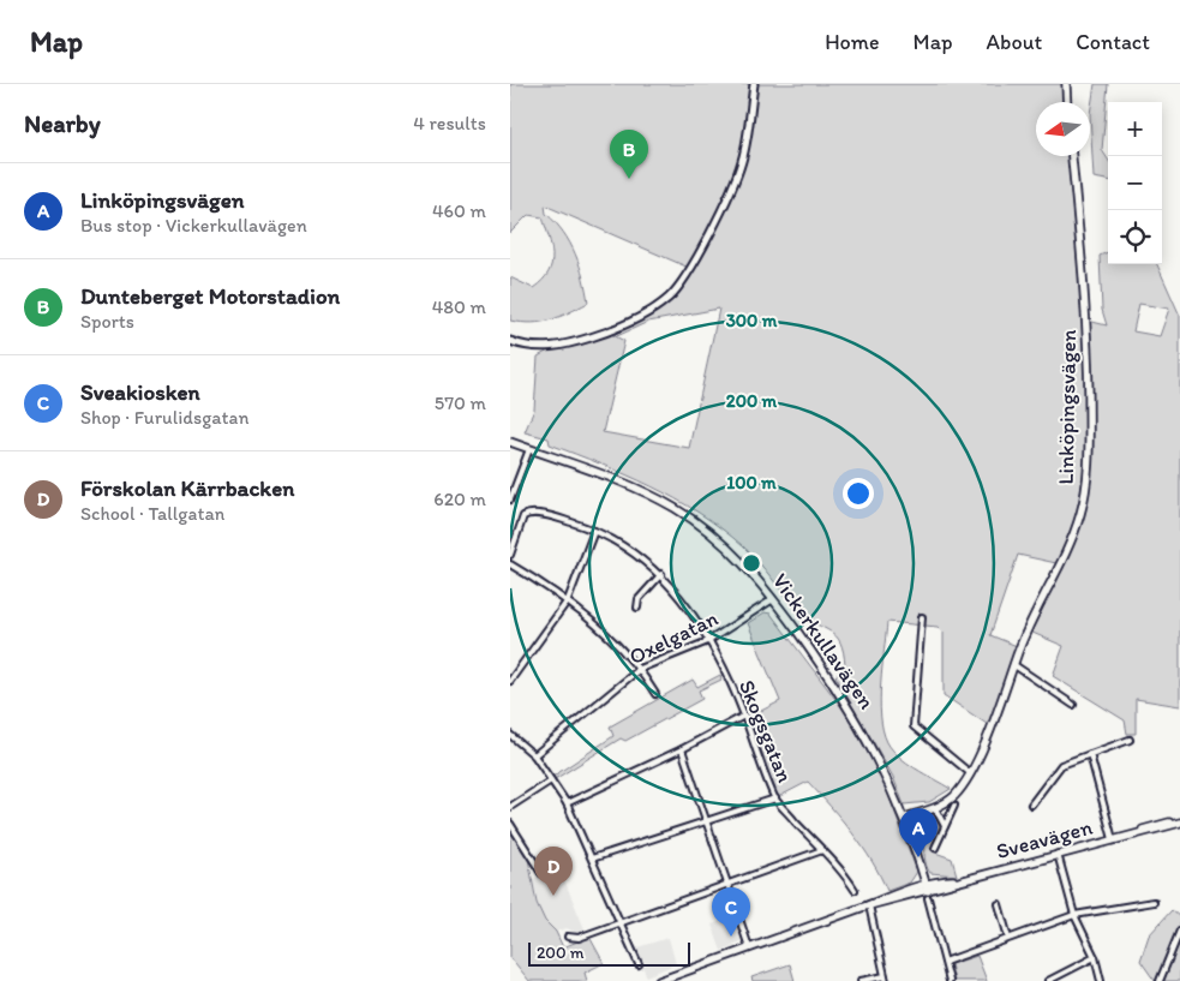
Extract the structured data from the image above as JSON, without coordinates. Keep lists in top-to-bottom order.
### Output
{
  "streets": {
    "main road": ["Linköpingsvägen", "Vickerkullavägen", "Sveavägen"],
    "street": ["Oxelgatan", "Skogsgatan"]
  },
  "crossings": [
    ["Linköpingsvägen", "Vickerkullavägen"],
    ["Oxelgatan", "Vickerkullavägen"],
    ["Oxelgatan", "Skogsgatan"],
    ["Vickerkullavägen", "Sveavägen"]
  ],
  "scale_bar": "200 m",
  "north": "left",
  "page": {
    "header": "Map",
    "nav": [
      "Home",
      "Map",
      "About",
      "Contact"
    ],
    "heading": ["Nearby", "4 results"],
    "map_buttons": ["+", "−"],
    "pins": [
      "B",
      "A",
      "D",
      "C"
    ],
    "list": [
      {
        "mark": "A",
        "name": "Linköpingsvägen",
        "note": "Bus stop · Vickerkullavägen",
        "value": "460 m"
      },
      {
        "mark": "B",
        "name": "Dunteberget Motorstadion",
        "note": "Sports",
        "value": "480 m"
      },
      {
        "mark": "C",
        "name": "Sveakiosken",
        "note": "Shop · Furulidsgatan",
        "value": "570 m"
      },
      {
        "mark": "D",
        "name": "Förskolan Kärrbacken",
        "note": "School · Tallgatan",
        "value": "620 m"
      }
    ],
    "scale": "200 m"
  },
  "rings": ["300 m", "200 m", "100 m"]
}
